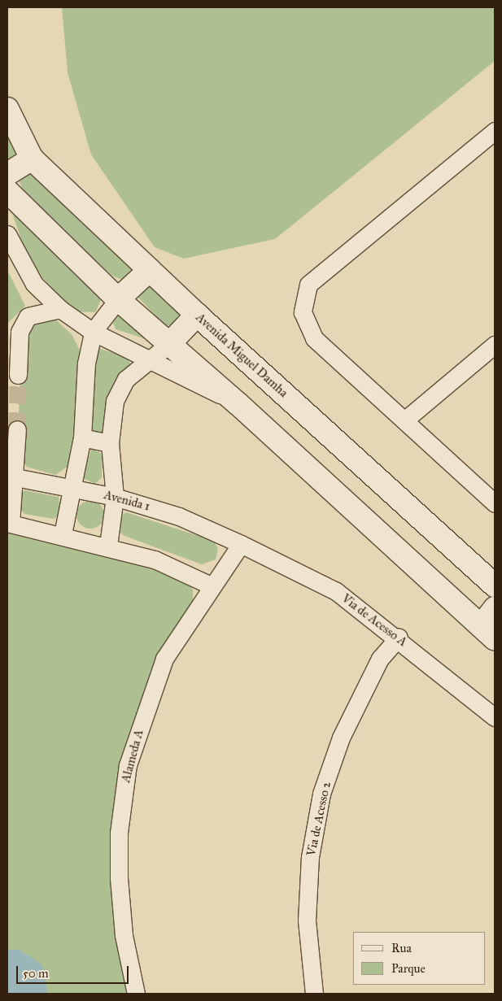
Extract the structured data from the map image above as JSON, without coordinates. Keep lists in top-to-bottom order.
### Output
{
  "streets": {
    "street": [
      "Avenida Miguel Damha",
      "Avenida 1",
      "Via de Acesso A",
      "Alameda A",
      "Via de Acesso 2"
    ]
  },
  "crossings": [
    ["Avenida 1", "Via de Acesso A"],
    ["Avenida 1", "Alameda A"],
    ["Via de Acesso A", "Alameda A"],
    ["Via de Acesso A", "Via de Acesso 2"]
  ],
  "legend": ["Rua", "Parque"],
  "scale_bar": "50 m"
}
